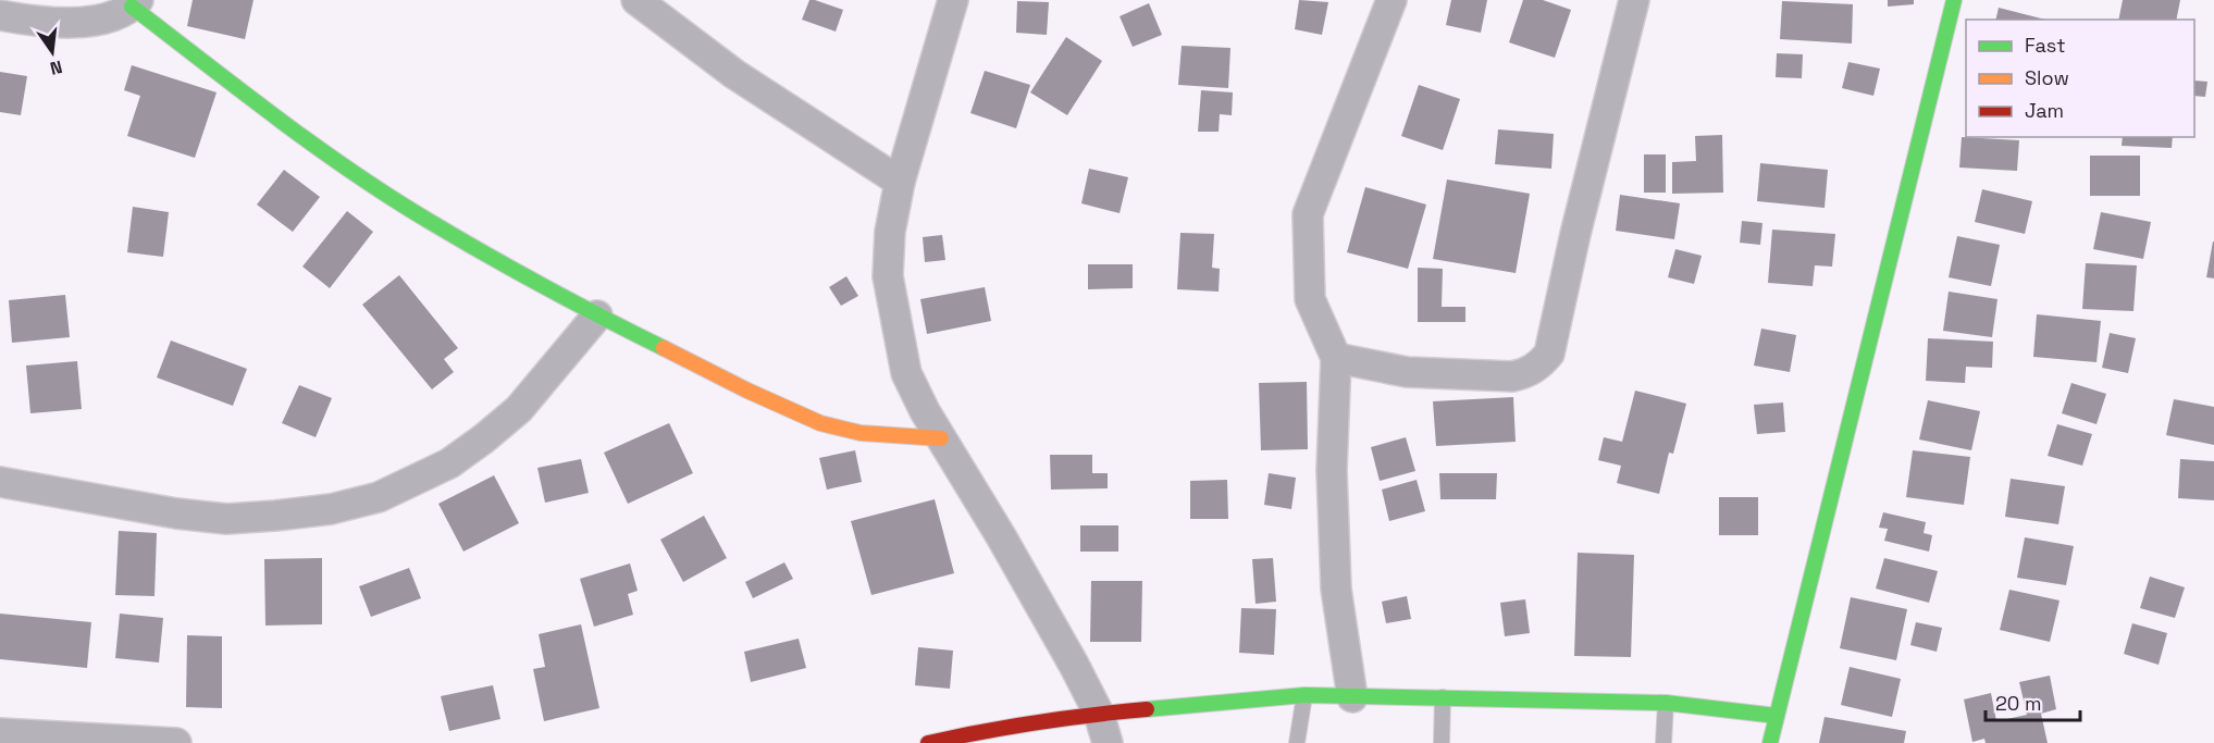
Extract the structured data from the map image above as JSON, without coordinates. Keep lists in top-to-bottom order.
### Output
{
  "legend": ["Fast", "Slow", "Jam"],
  "scale_bar": "20 m",
  "north": "bottom"
}
